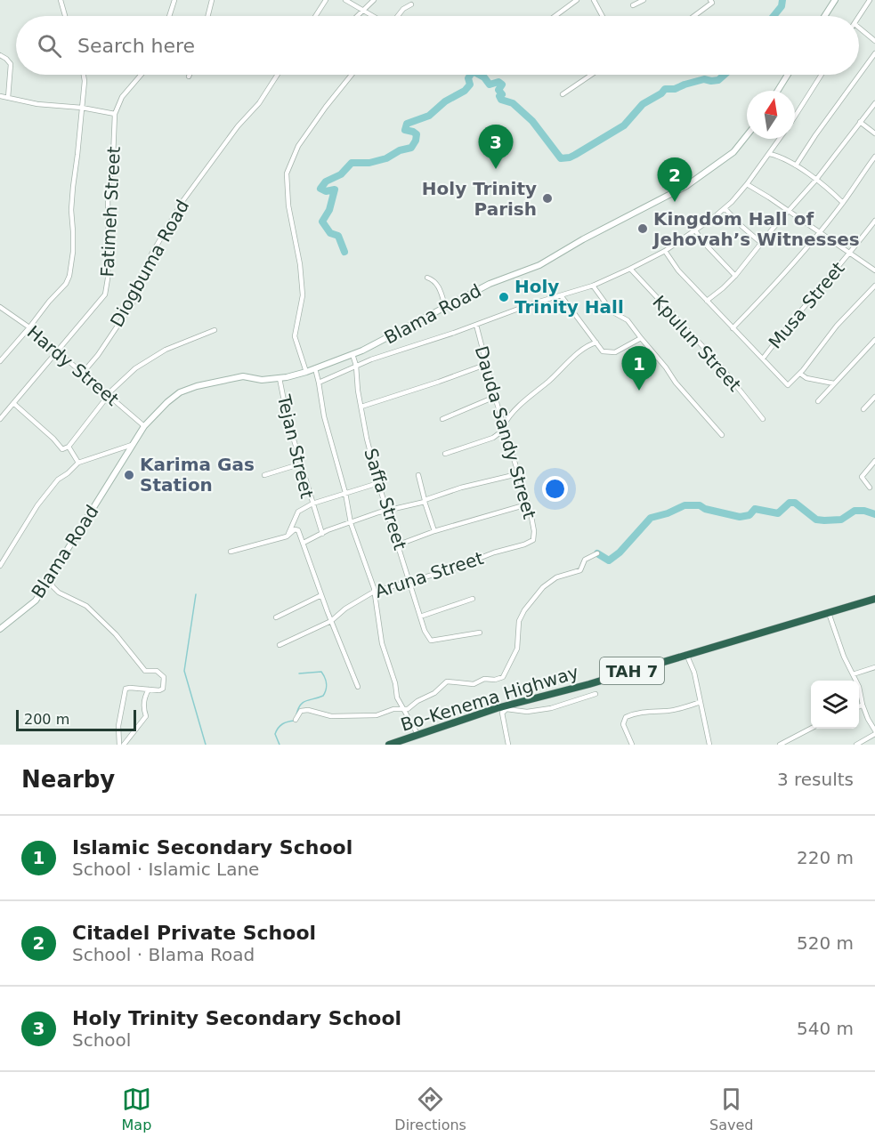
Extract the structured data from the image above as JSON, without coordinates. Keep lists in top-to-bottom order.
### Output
{
  "streets": {
    "highway": ["TAH 7", "Bo-Kenema Highway"],
    "street": [
      "Fatimeh Street",
      "Diogbuma Road",
      "Musa Street",
      "Blama Road",
      "Kpulun Street",
      "Hardy Street",
      "Dauda Sandy Street",
      "Tejan Street",
      "Saffa Street",
      "Aruna Street"
    ]
  },
  "crossings": [
    ["Fatimeh Street", "Hardy Street"],
    ["Diogbuma Road", "Hardy Street"],
    ["Blama Road", "Hardy Street"],
    ["Blama Road", "Tejan Street"],
    ["Blama Road", "Saffa Street"],
    ["Dauda Sandy Street", "Aruna Street"],
    ["Saffa Street", "Aruna Street"]
  ],
  "places": [
    "Holy Trinity Parish",
    "Kingdom Hall of Jehovah’s Witnesses",
    "Holy Trinity Hall",
    "Karima Gas Station"
  ],
  "scale_bar": "200 m",
  "north": "top",
  "page": {
    "search": "Search here",
    "pins": ["3", "2", "1"],
    "scale": "200 m",
    "heading": ["Nearby", "3 results"],
    "list": [
      {
        "mark": "1",
        "name": "Islamic Secondary School",
        "note": "School · Islamic Lane",
        "value": "220 m"
      },
      {
        "mark": "2",
        "name": "Citadel Private School",
        "note": "School · Blama Road",
        "value": "520 m"
      },
      {
        "mark": "3",
        "name": "Holy Trinity Secondary School",
        "note": "School",
        "value": "540 m"
      }
    ],
    "nav": ["Map", "Directions", "Saved"]
  }
}
